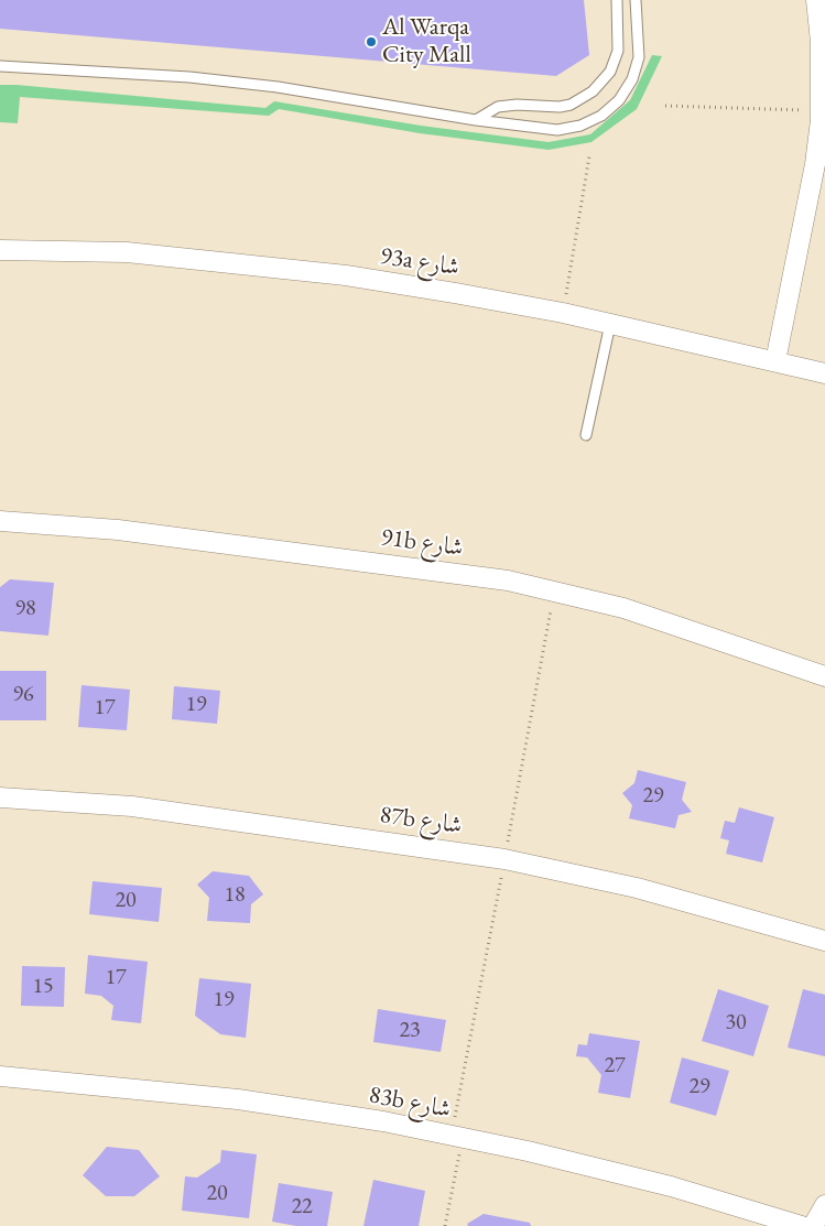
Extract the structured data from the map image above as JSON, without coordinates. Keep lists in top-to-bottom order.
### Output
{
  "streets": {
    "street": [
      "93a شارع",
      "91b شارع",
      "87b شارع",
      "83b شارع"
    ]
  },
  "places": ["Al Warqa City Mall"],
  "house_numbers": [
    "98",
    "96",
    "19",
    "17",
    "29",
    "18",
    "20",
    "17",
    "15",
    "19",
    "30",
    "23",
    "27",
    "29",
    "20",
    "22"
  ]
}
